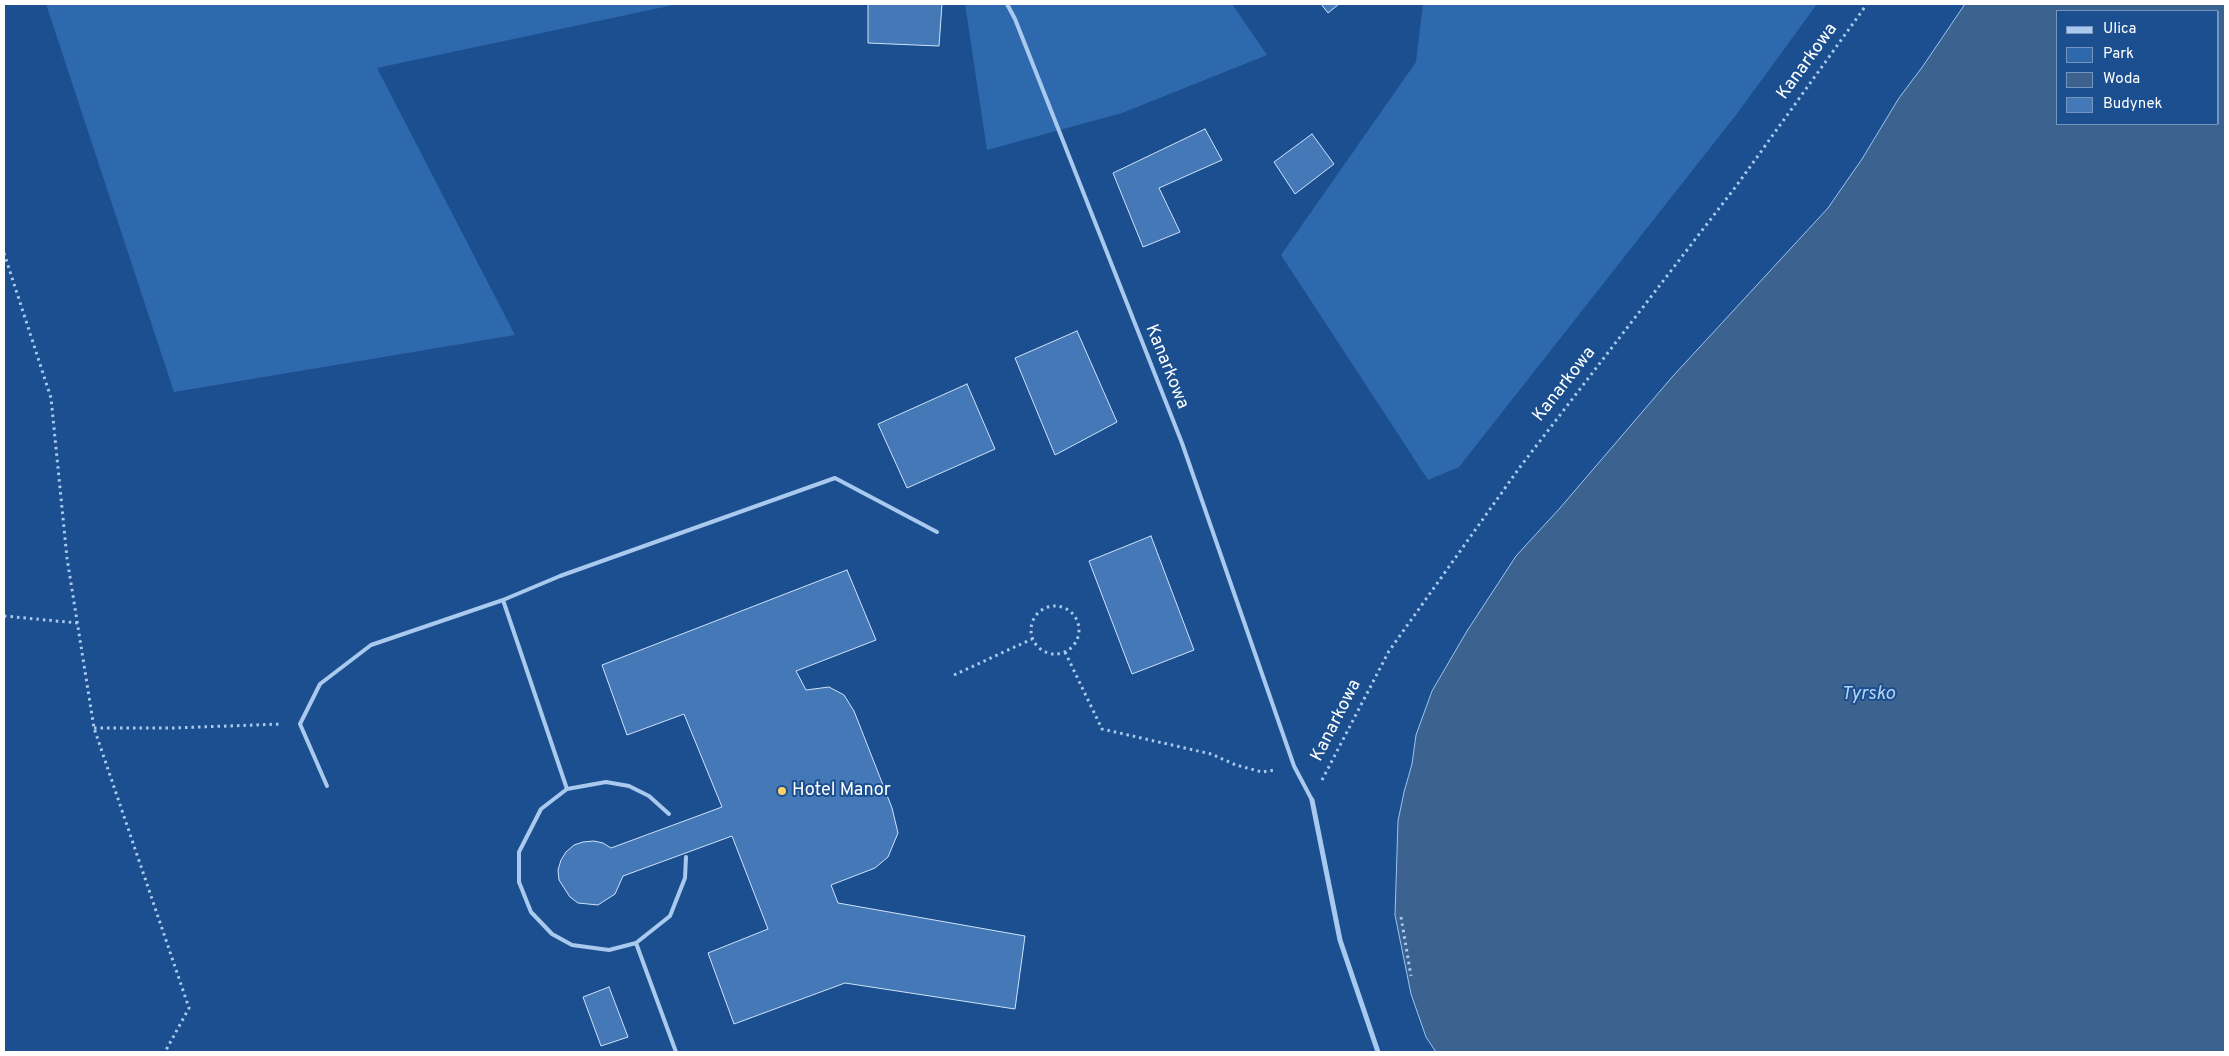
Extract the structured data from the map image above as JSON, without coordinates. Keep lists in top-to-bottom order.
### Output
{
  "streets": {
    "street": ["Kanarkowa"]
  },
  "water": ["Tyrsko"],
  "places": ["Hotel Manor"],
  "legend": [
    "Ulica",
    "Park",
    "Woda",
    "Budynek"
  ]
}
